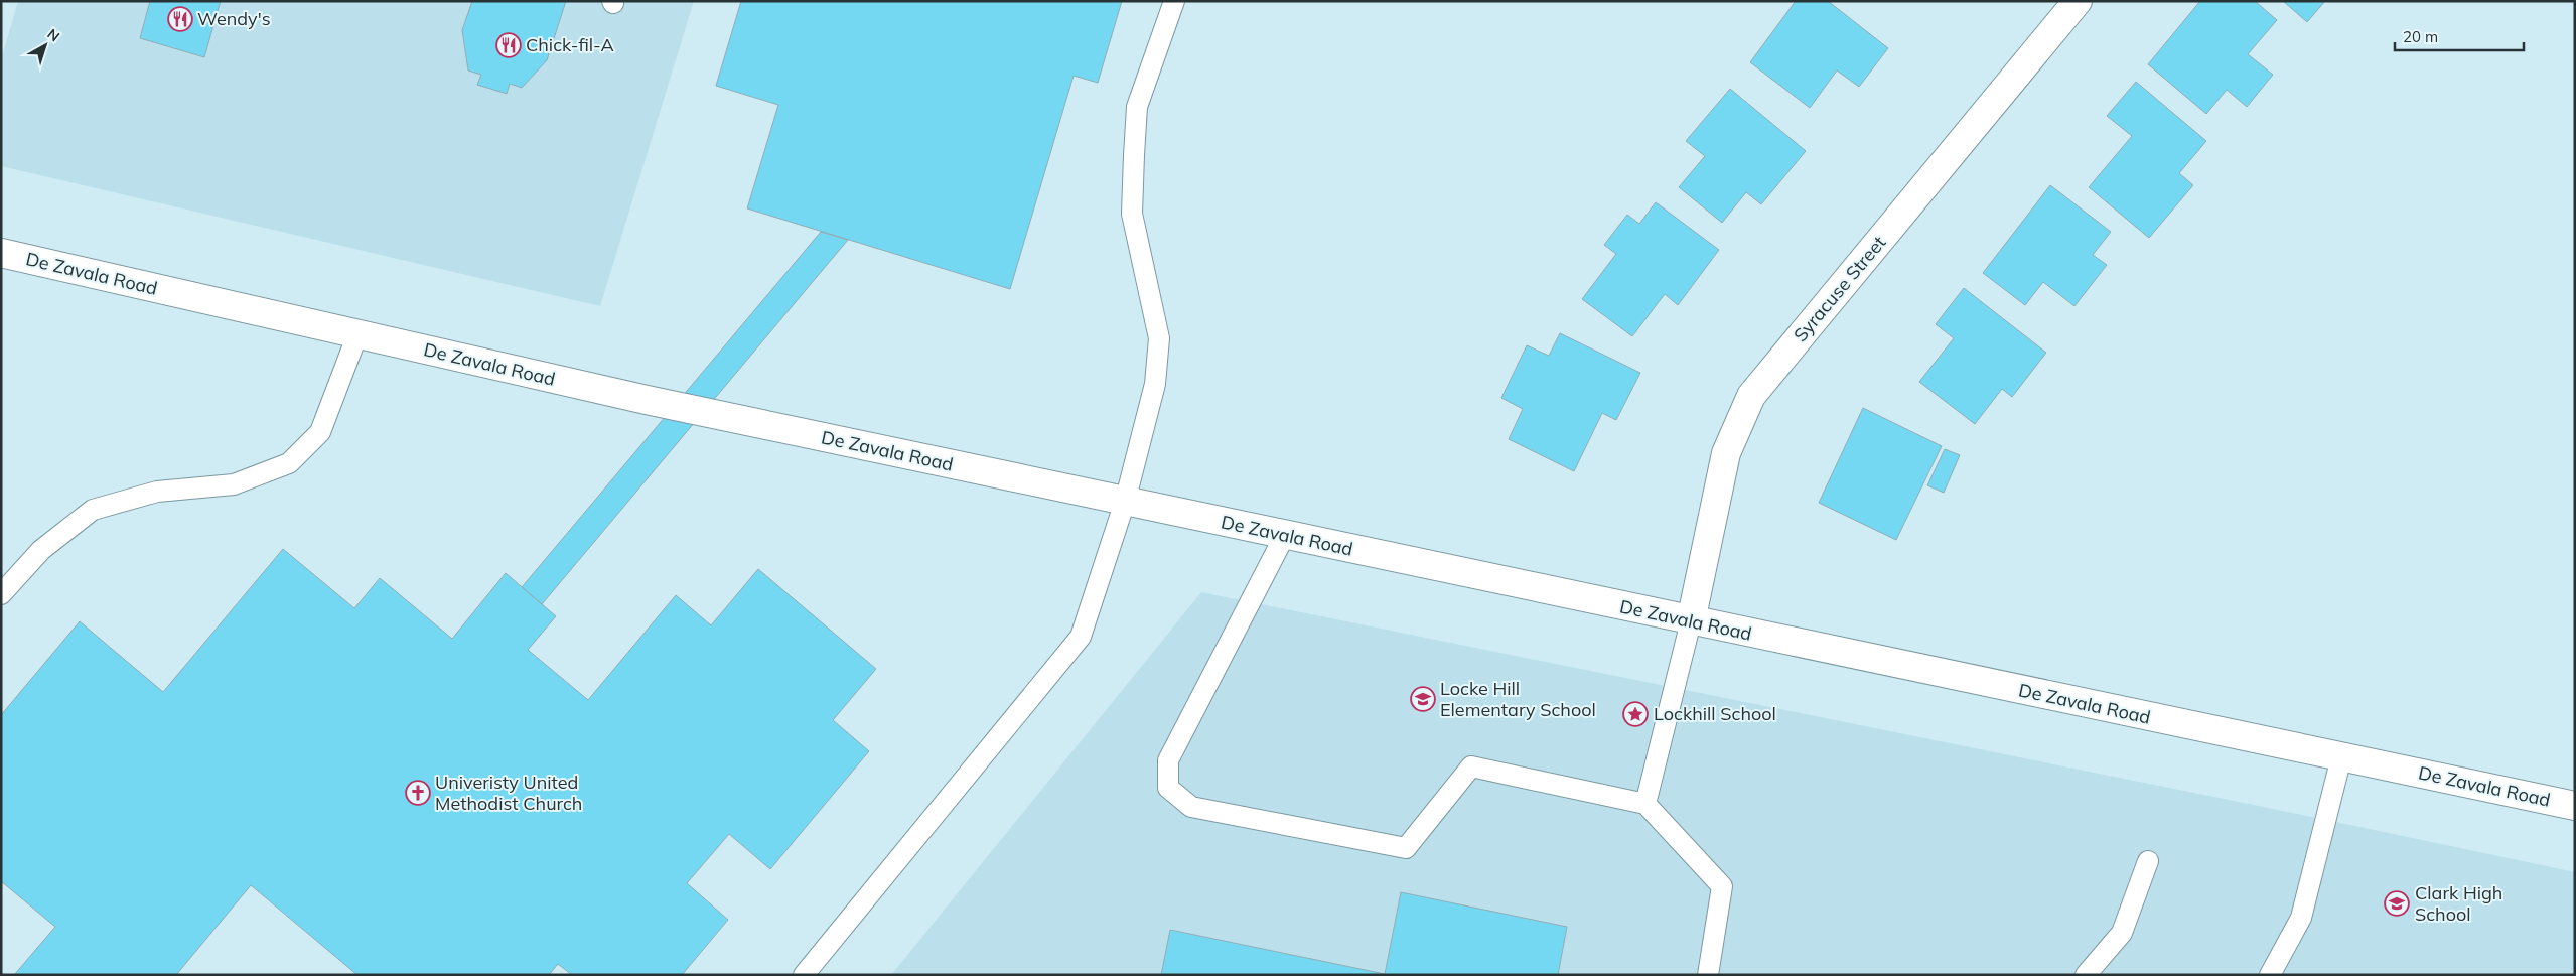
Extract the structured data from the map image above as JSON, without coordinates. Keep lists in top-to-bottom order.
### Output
{
  "streets": {
    "main road": ["De Zavala Road", "Syracuse Street"]
  },
  "crossings": [
    ["De Zavala Road", "Syracuse Street"]
  ],
  "places": {
    "restaurant": ["Wendy's", "Chick-fil-A"],
    "school or university": ["Locke Hill Elementary School", "Clark High School"],
    "place": ["Lockhill School"],
    "church": ["Univeristy United Methodist Church"]
  },
  "scale_bar": "20 m",
  "north": "top right"
}
